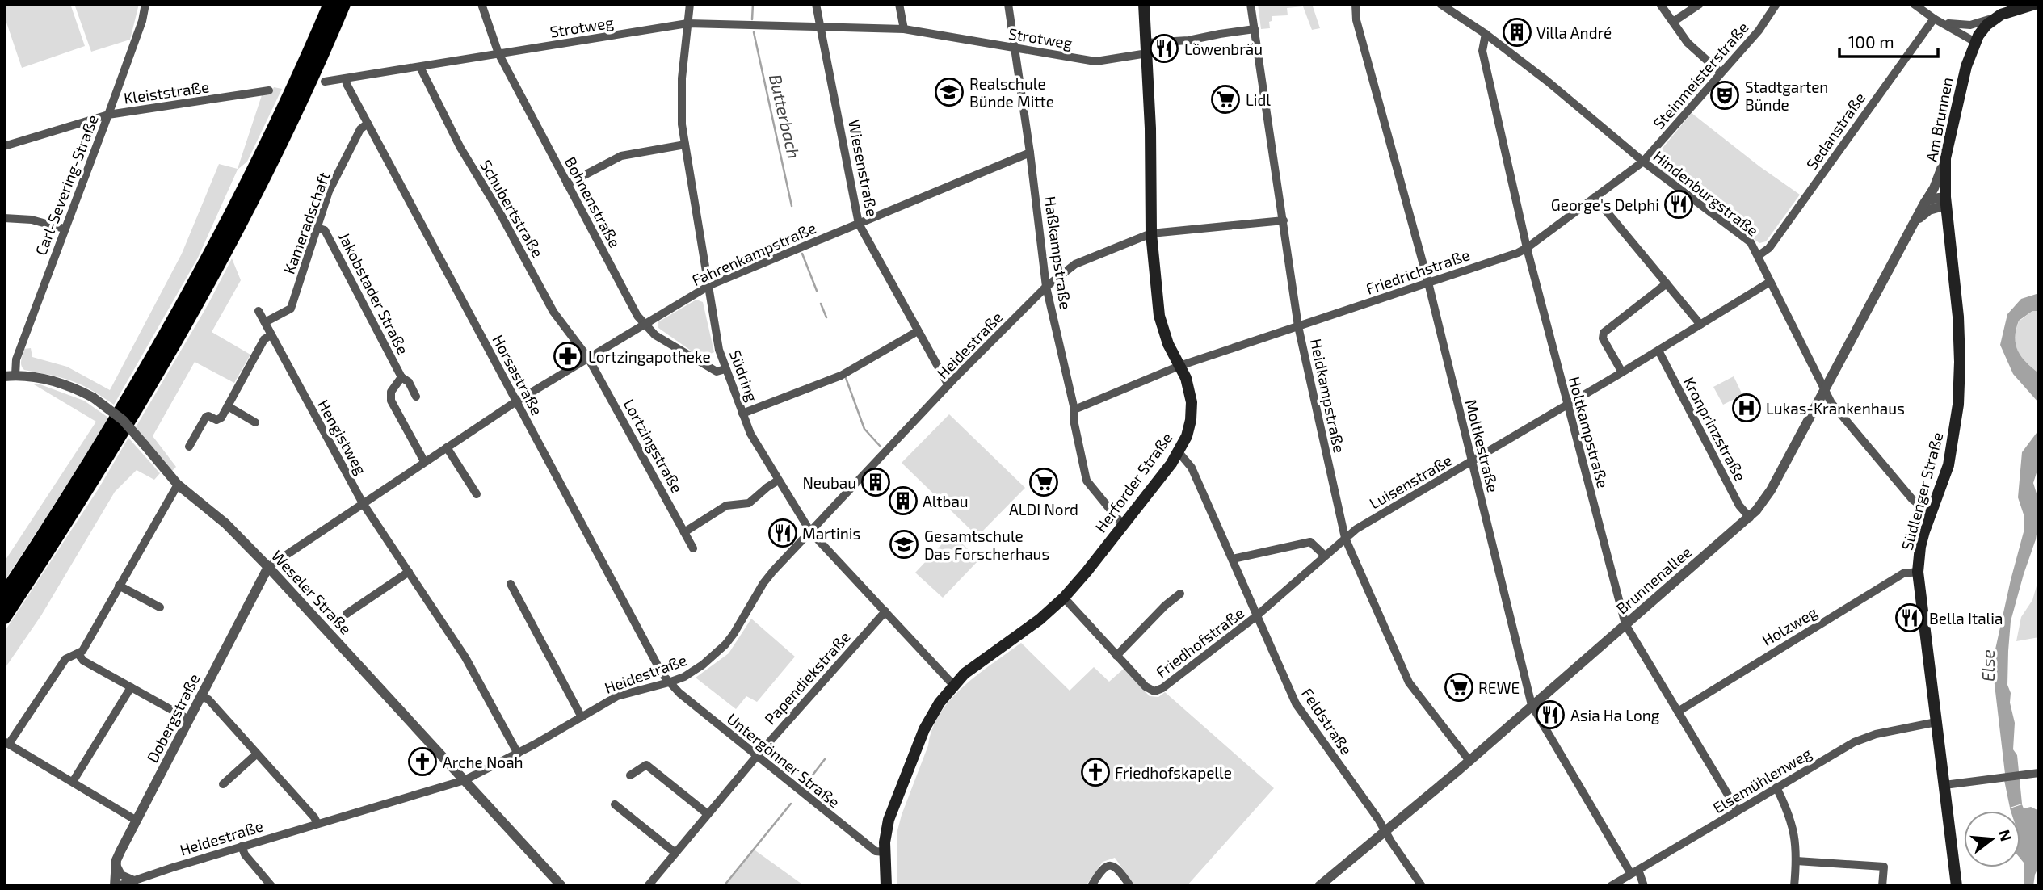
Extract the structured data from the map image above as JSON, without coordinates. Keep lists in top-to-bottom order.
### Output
{
  "streets": {
    "main road": ["Am Brunnen", "Herforder Straße", "Südlenger Straße"],
    "street": [
      "Strotweg",
      "Steinmeisterstraße",
      "Kleiststraße",
      "Sedanstraße",
      "Wiesenstraße",
      "Carl-Severing-Straße",
      "Hindenburgstraße",
      "Bohnenstraße",
      "Schubertstraße",
      "Kameradschaft",
      "Haßkampstraße",
      "Fahrenkampstraße",
      "Friedrichstraße",
      "Jakobstader Straße",
      "Heidestraße",
      "Horsastraße",
      "Südring",
      "Heidkampstraße",
      "Kronprinzstraße",
      "Holtkampstraße",
      "Hengistweg",
      "Lortzingstraße",
      "Moltkestraße",
      "Luisenstraße",
      "Brunnenallee",
      "Weseler Straße",
      "Holzweg",
      "Friedhofstraße",
      "Papendiekstraße",
      "Dobergstraße",
      "Feldstraße",
      "Untergönner Straße",
      "Elsemühlenweg"
    ]
  },
  "crossings": [
    ["Strotweg", "Wiesenstraße"],
    ["Strotweg", "Bohnenstraße"],
    ["Strotweg", "Schubertstraße"],
    ["Strotweg", "Haßkampstraße"],
    ["Strotweg", "Horsastraße"],
    ["Strotweg", "Südring"],
    ["Strotweg", "Heidkampstraße"],
    ["Strotweg", "Herforder Straße"],
    ["Steinmeisterstraße", "Hindenburgstraße"],
    ["Steinmeisterstraße", "Friedrichstraße"],
    ["Kleiststraße", "Carl-Severing-Straße"],
    ["Am Brunnen", "Südlenger Straße"],
    ["Am Brunnen", "Brunnenallee"],
    ["Sedanstraße", "Hindenburgstraße"],
    ["Wiesenstraße", "Fahrenkampstraße"],
    ["Wiesenstraße", "Heidestraße"],
    ["Carl-Severing-Straße", "Weseler Straße"],
    ["Hindenburgstraße", "Friedrichstraße"],
    ["Hindenburgstraße", "Holtkampstraße"],
    ["Hindenburgstraße", "Luisenstraße"],
    ["Hindenburgstraße", "Südlenger Straße"],
    ["Hindenburgstraße", "Brunnenallee"],
    ["Bohnenstraße", "Fahrenkampstraße"],
    ["Bohnenstraße", "Südring"],
    ["Schubertstraße", "Fahrenkampstraße"],
    ["Schubertstraße", "Lortzingstraße"],
    ["Kameradschaft", "Jakobstader Straße"],
    ["Kameradschaft", "Horsastraße"],
    ["Kameradschaft", "Hengistweg"],
    ["Haßkampstraße", "Fahrenkampstraße"],
    ["Haßkampstraße", "Friedrichstraße"],
    ["Haßkampstraße", "Heidestraße"],
    ["Haßkampstraße", "Herforder Straße"],
    ["Fahrenkampstraße", "Jakobstader Straße"],
    ["Fahrenkampstraße", "Horsastraße"],
    ["Fahrenkampstraße", "Südring"],
    ["Fahrenkampstraße", "Hengistweg"],
    ["Fahrenkampstraße", "Lortzingstraße"],
    ["Fahrenkampstraße", "Weseler Straße"],
    ["Fahrenkampstraße", "Dobergstraße"],
    ["Friedrichstraße", "Heidkampstraße"],
    ["Friedrichstraße", "Holtkampstraße"],
    ["Friedrichstraße", "Moltkestraße"],
    ["Friedrichstraße", "Herforder Straße"],
    ["Heidestraße", "Horsastraße"],
    ["Heidestraße", "Südring"],
    ["Heidestraße", "Heidkampstraße"],
    ["Heidestraße", "Hengistweg"],
    ["Heidestraße", "Herforder Straße"],
    ["Heidestraße", "Weseler Straße"],
    ["Heidestraße", "Dobergstraße"],
    ["Heidestraße", "Untergönner Straße"],
    ["Horsastraße", "Untergönner Straße"],
    ["Südring", "Herforder Straße"],
    ["Südring", "Papendiekstraße"],
    ["Heidkampstraße", "Luisenstraße"],
    ["Heidkampstraße", "Brunnenallee"],
    ["Kronprinzstraße", "Luisenstraße"],
    ["Kronprinzstraße", "Brunnenallee"],
    ["Holtkampstraße", "Luisenstraße"],
    ["Holtkampstraße", "Brunnenallee"],
    ["Holtkampstraße", "Holzweg"],
    ["Holtkampstraße", "Elsemühlenweg"],
    ["Moltkestraße", "Luisenstraße"],
    ["Moltkestraße", "Brunnenallee"],
    ["Moltkestraße", "Elsemühlenweg"],
    ["Luisenstraße", "Friedhofstraße"],
    ["Luisenstraße", "Feldstraße"],
    ["Herforder Straße", "Friedhofstraße"],
    ["Herforder Straße", "Feldstraße"],
    ["Herforder Straße", "Untergönner Straße"],
    ["Südlenger Straße", "Brunnenallee"],
    ["Südlenger Straße", "Holzweg"],
    ["Südlenger Straße", "Elsemühlenweg"],
    ["Brunnenallee", "Feldstraße"],
    ["Weseler Straße", "Dobergstraße"],
    ["Friedhofstraße", "Feldstraße"],
    ["Papendiekstraße", "Untergönner Straße"]
  ],
  "water": ["Butterbach", "Else"],
  "places": {
    "building": ["Villa André", "Neubau", "Altbau"],
    "restaurant": [
      "Löwenbräu",
      "George's Delphi",
      "Martinis",
      "Bella Italia",
      "Asia Ha Long"
    ],
    "school or university": ["Realschule Bünde Mitte", "Gesamtschule Das Forscherhaus"],
    "theatre": ["Stadtgarten Bünde"],
    "supermarket": ["Lidl", "ALDI Nord", "REWE"],
    "pharmacy": ["Lortzingapotheke"],
    "hospital": ["Lukas-Krankenhaus"],
    "church": ["Arche Noah", "Friedhofskapelle"]
  },
  "scale_bar": "100 m",
  "north": "right"
}
